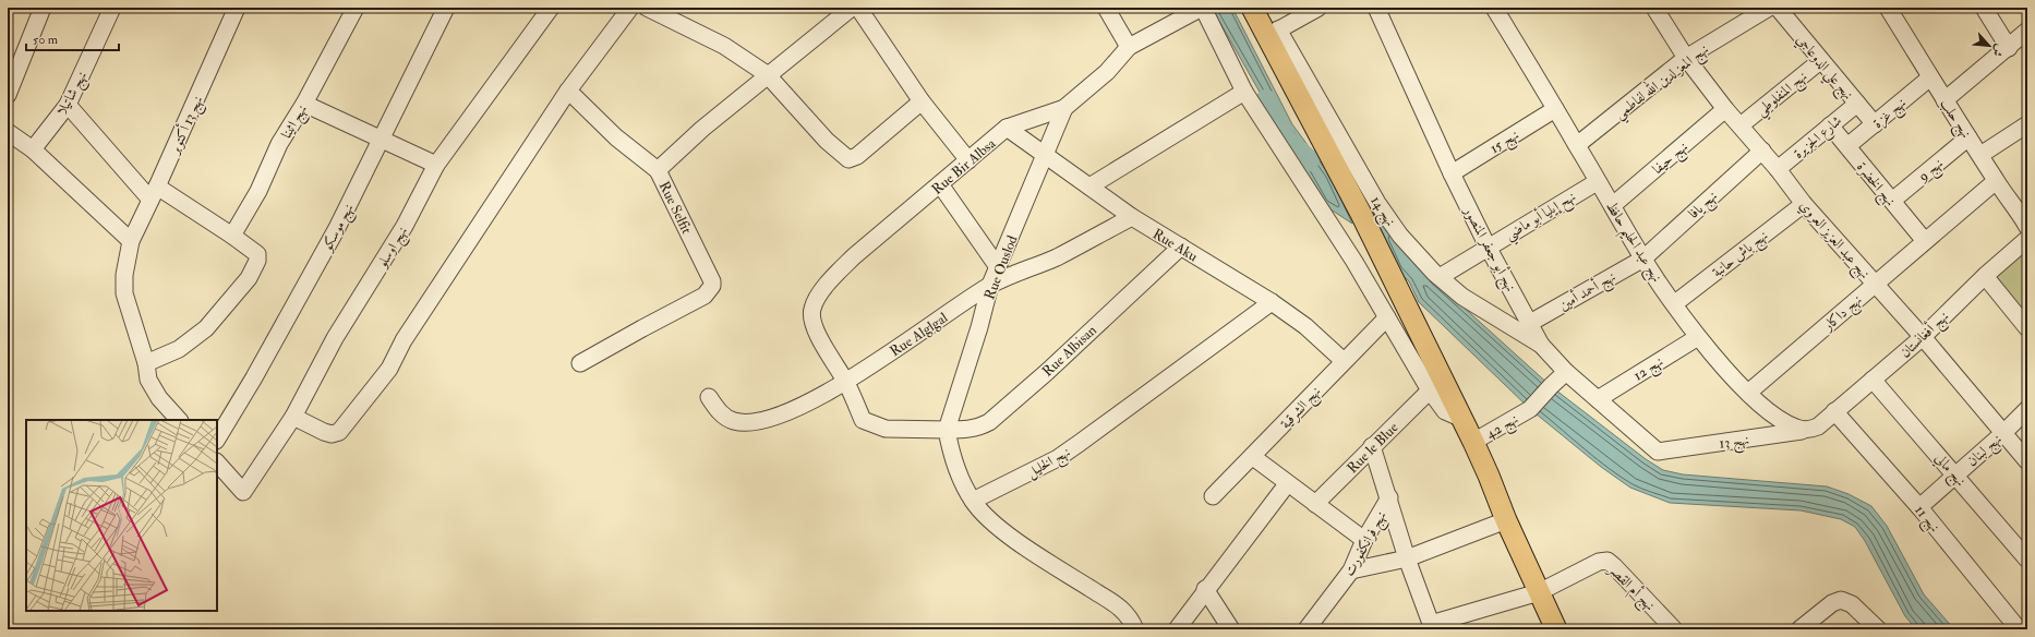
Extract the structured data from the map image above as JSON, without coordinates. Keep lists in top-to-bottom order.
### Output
{
  "streets": {
    "street": [
      "نهج علي الدوعاجي",
      "نهج المعز لدين الله لفاطمي",
      "نهج شاتيلا",
      "نهج المنفلوطي",
      "نهج غزة",
      "نهج حلب",
      "نهج اثينا",
      "نهج 13 أكتوبر",
      "شارع الجزيرة",
      "نهج 15",
      "نهج حيفا",
      "Rue Bir Albsa",
      "نهج 9",
      "نهج الخضرة",
      "نهج يافا",
      "Rue Selfit",
      "نهج 14",
      "نهح إيليا أبو ماضي",
      "نهج موسكو",
      "نهج عبد العزيز العروي",
      "نهج عبد الحليم حافظ",
      "Rue Aku",
      "نهج اوسلو",
      "نهج أبو جعفر المنصور",
      "نهج باش حانبة",
      "Rue Ouslod",
      "نهج أحمد أمين",
      "نهج داكار",
      "Rue Alglgal",
      "نهج أفغانستان",
      "Rue Albisan",
      "نهج 12",
      "نهج الشرقية",
      "نهج 42",
      "نهج 13",
      "Rue le Blue",
      "نهج لبنان",
      "نهج الخليل",
      "نهج مالي",
      "نهج 11",
      "نهج فرانكفورت",
      "نهج أم القصر"
    ]
  },
  "crossings": [
    ["نهج علي الدوعاجي", "نهج المنفلوطي"],
    ["نهج علي الدوعاجي", "نهج غزة"],
    ["نهج علي الدوعاجي", "شارع الجزيرة"],
    ["نهج المعز لدين الله لفاطمي", "نهج عبد العزيز العروي"],
    ["نهج المعز لدين الله لفاطمي", "نهج عبد الحليم حافظ"],
    ["نهج المنفلوطي", "نهج عبد العزيز العروي"],
    ["نهج غزة", "نهج حلب"],
    ["نهج غزة", "نهج الخضرة"],
    ["نهج حلب", "نهج 9"],
    ["نهج حلب", "نهج داكار"],
    ["شارع الجزيرة", "نهج الخضرة"],
    ["شارع الجزيرة", "نهج عبد العزيز العروي"],
    ["نهج 15", "نهج عبد الحليم حافظ"],
    ["نهج 15", "نهج أبو جعفر المنصور"],
    ["نهج حيفا", "نهج عبد العزيز العروي"],
    ["نهج حيفا", "نهج عبد الحليم حافظ"],
    ["Rue Bir Albsa", "Rue Aku"],
    ["Rue Bir Albsa", "Rue Ouslod"],
    ["Rue Bir Albsa", "Rue Alglgal"],
    ["Rue Bir Albsa", "Rue Albisan"],
    ["نهج 9", "نهج الخضرة"],
    ["نهج الخضرة", "نهج داكار"],
    ["نهج يافا", "نهج عبد العزيز العروي"],
    ["نهج يافا", "نهج عبد الحليم حافظ"],
    ["نهج يافا", "نهج أحمد أمين"],
    ["نهج 14", "نهح إيليا أبو ماضي"],
    ["نهج 14", "نهج أبو جعفر المنصور"],
    ["نهح إيليا أبو ماضي", "نهج عبد الحليم حافظ"],
    ["نهح إيليا أبو ماضي", "نهج أبو جعفر المنصور"],
    ["نهج عبد العزيز العروي", "نهج باش حانبة"],
    ["نهج عبد العزيز العروي", "نهج داكار"],
    ["نهج عبد العزيز العروي", "نهج أفغانستان"],
    ["نهج عبد العزيز العروي", "نهج لبنان"],
    ["نهج عبد الحليم حافظ", "نهج باش حانبة"],
    ["نهج عبد الحليم حافظ", "نهج أحمد أمين"],
    ["نهج عبد الحليم حافظ", "نهج داكار"],
    ["نهج عبد الحليم حافظ", "نهج أفغانستان"],
    ["نهج عبد الحليم حافظ", "نهج 12"],
    ["نهج عبد الحليم حافظ", "نهج 13"],
    ["Rue Aku", "Rue Ouslod"],
    ["Rue Aku", "Rue Alglgal"],
    ["Rue Aku", "Rue Albisan"],
    ["Rue Aku", "نهج الشرقية"],
    ["Rue Aku", "نهج الخليل"],
    ["نهج أبو جعفر المنصور", "نهج أحمد أمين"],
    ["نهج أبو جعفر المنصور", "نهج 12"],
    ["نهج أبو جعفر المنصور", "نهج 42"],
    ["نهج أبو جعفر المنصور", "نهج 13"],
    ["Rue Ouslod", "Rue Alglgal"],
    ["Rue Ouslod", "Rue Albisan"],
    ["نهج أفغانستان", "نهج 13"],
    ["نهج أفغانستان", "نهج مالي"],
    ["نهج أفغانستان", "نهج 11"],
    ["نهج لبنان", "نهج مالي"],
    ["نهج لبنان", "نهج 11"]
  ],
  "scale_bar": "50 m",
  "north": "bottom right"
}
